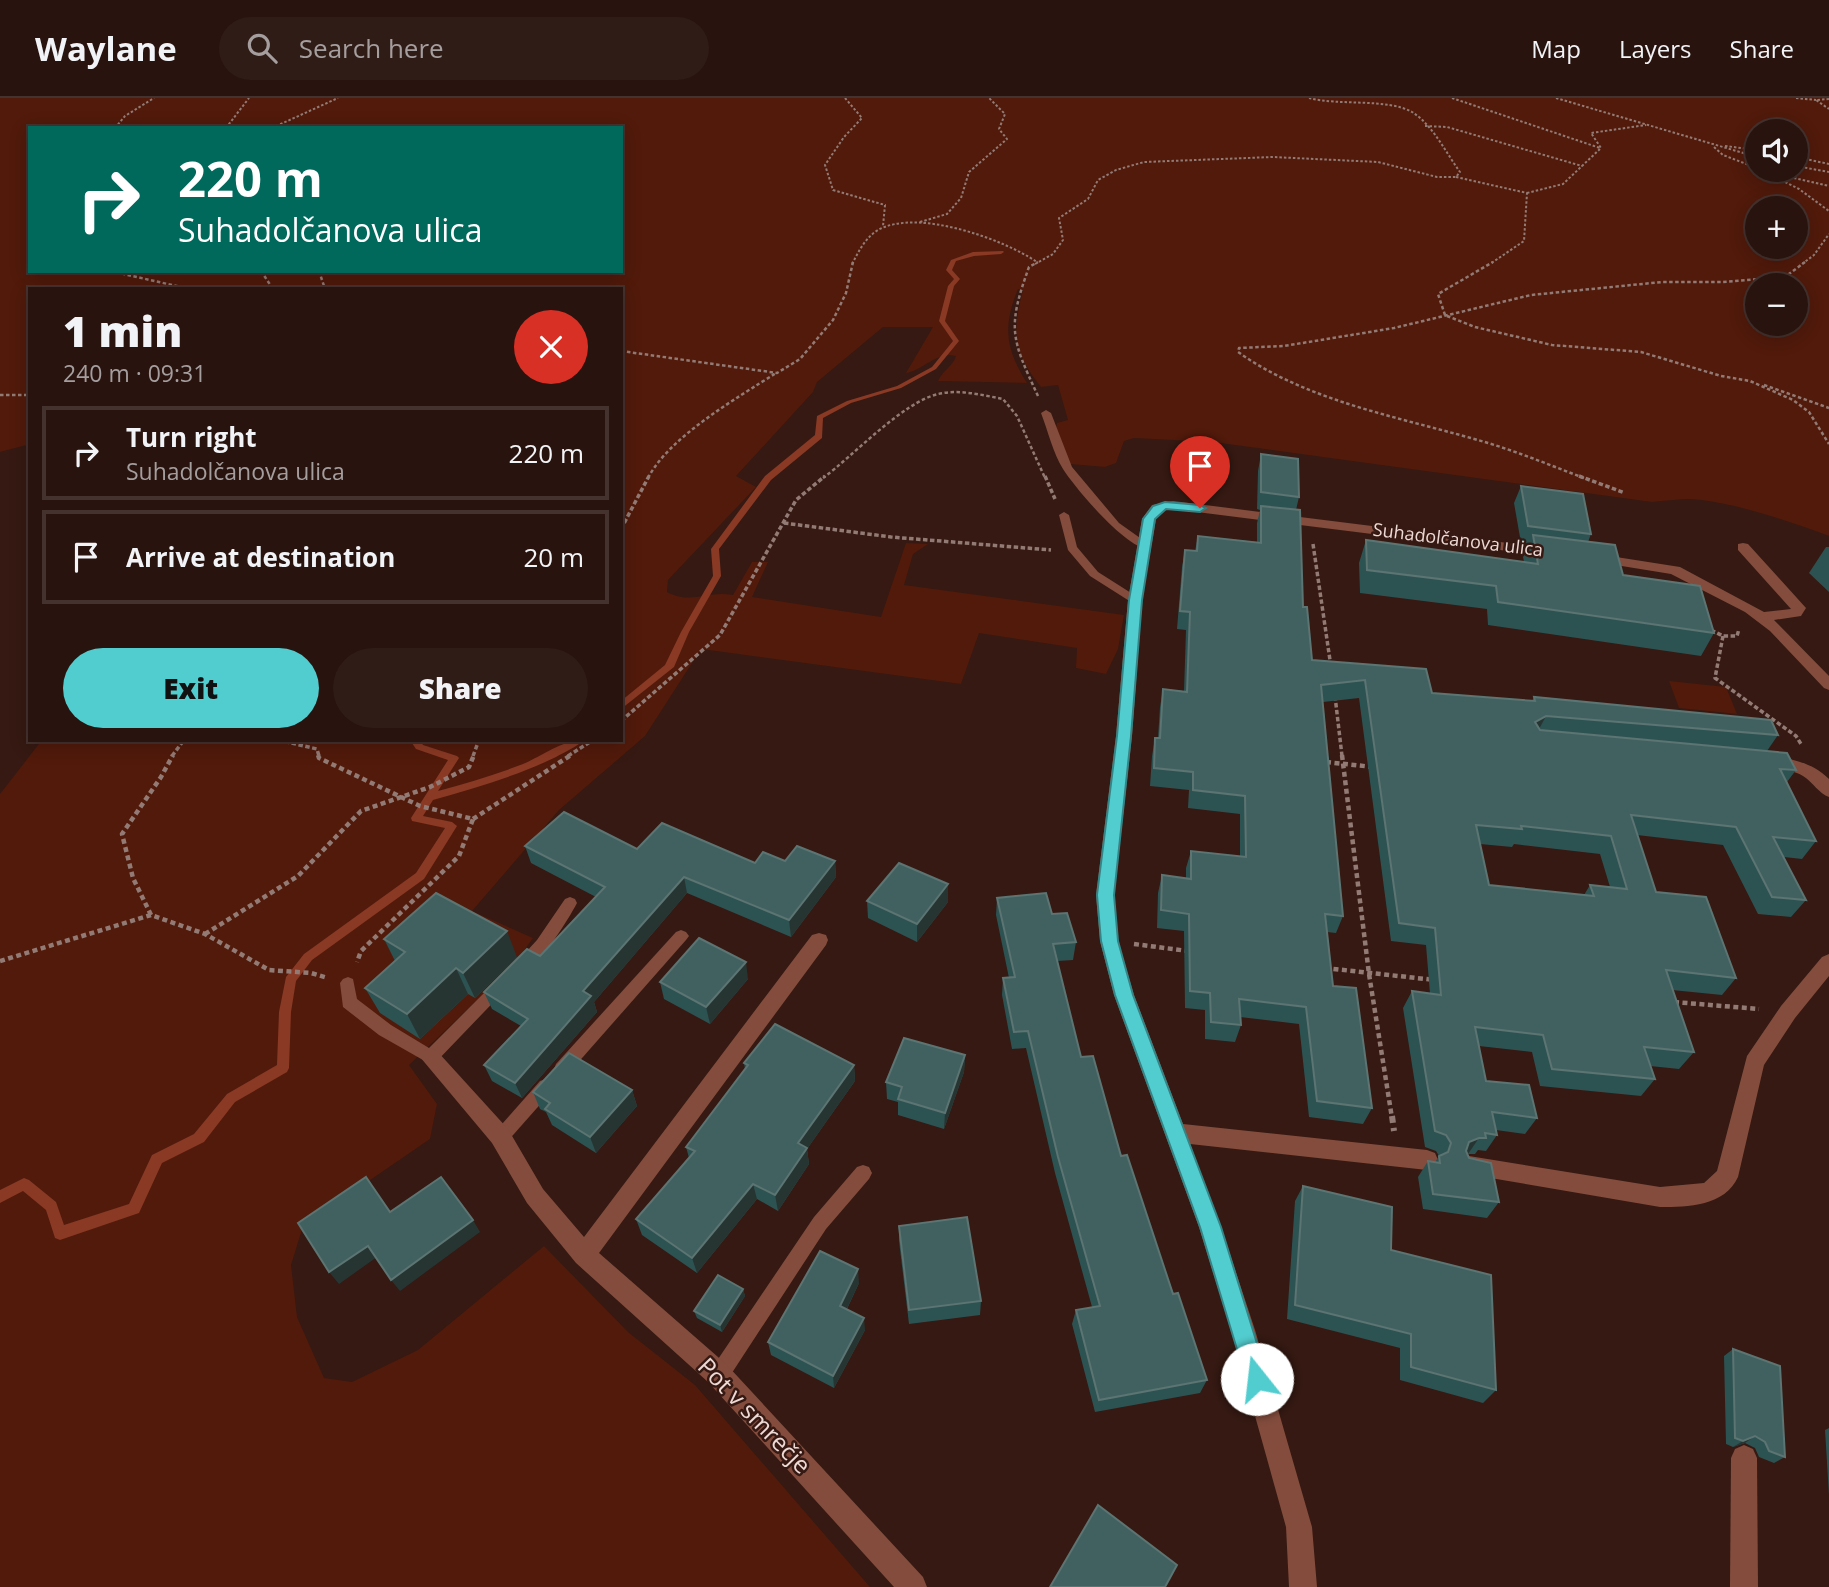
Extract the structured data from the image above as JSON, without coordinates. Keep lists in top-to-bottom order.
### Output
{
  "streets": {
    "street": ["Suhadolčanova ulica", "Pot v smrečje"]
  },
  "page": {
    "header": "Waylane",
    "search": "Search here",
    "nav": ["Map", "Layers", "Share"],
    "map_buttons": ["+", "−"],
    "turn": ["220 m", "Suhadolčanova ulica"],
    "heading": ["1 min", "240 m · 09:31"],
    "list": [
      {
        "name": "Turn right",
        "note": "Suhadolčanova ulica",
        "value": "220 m"
      },
      {
        "name": "Arrive at destination",
        "value": "20 m"
      }
    ],
    "buttons": ["Exit", "Share"]
  }
}
